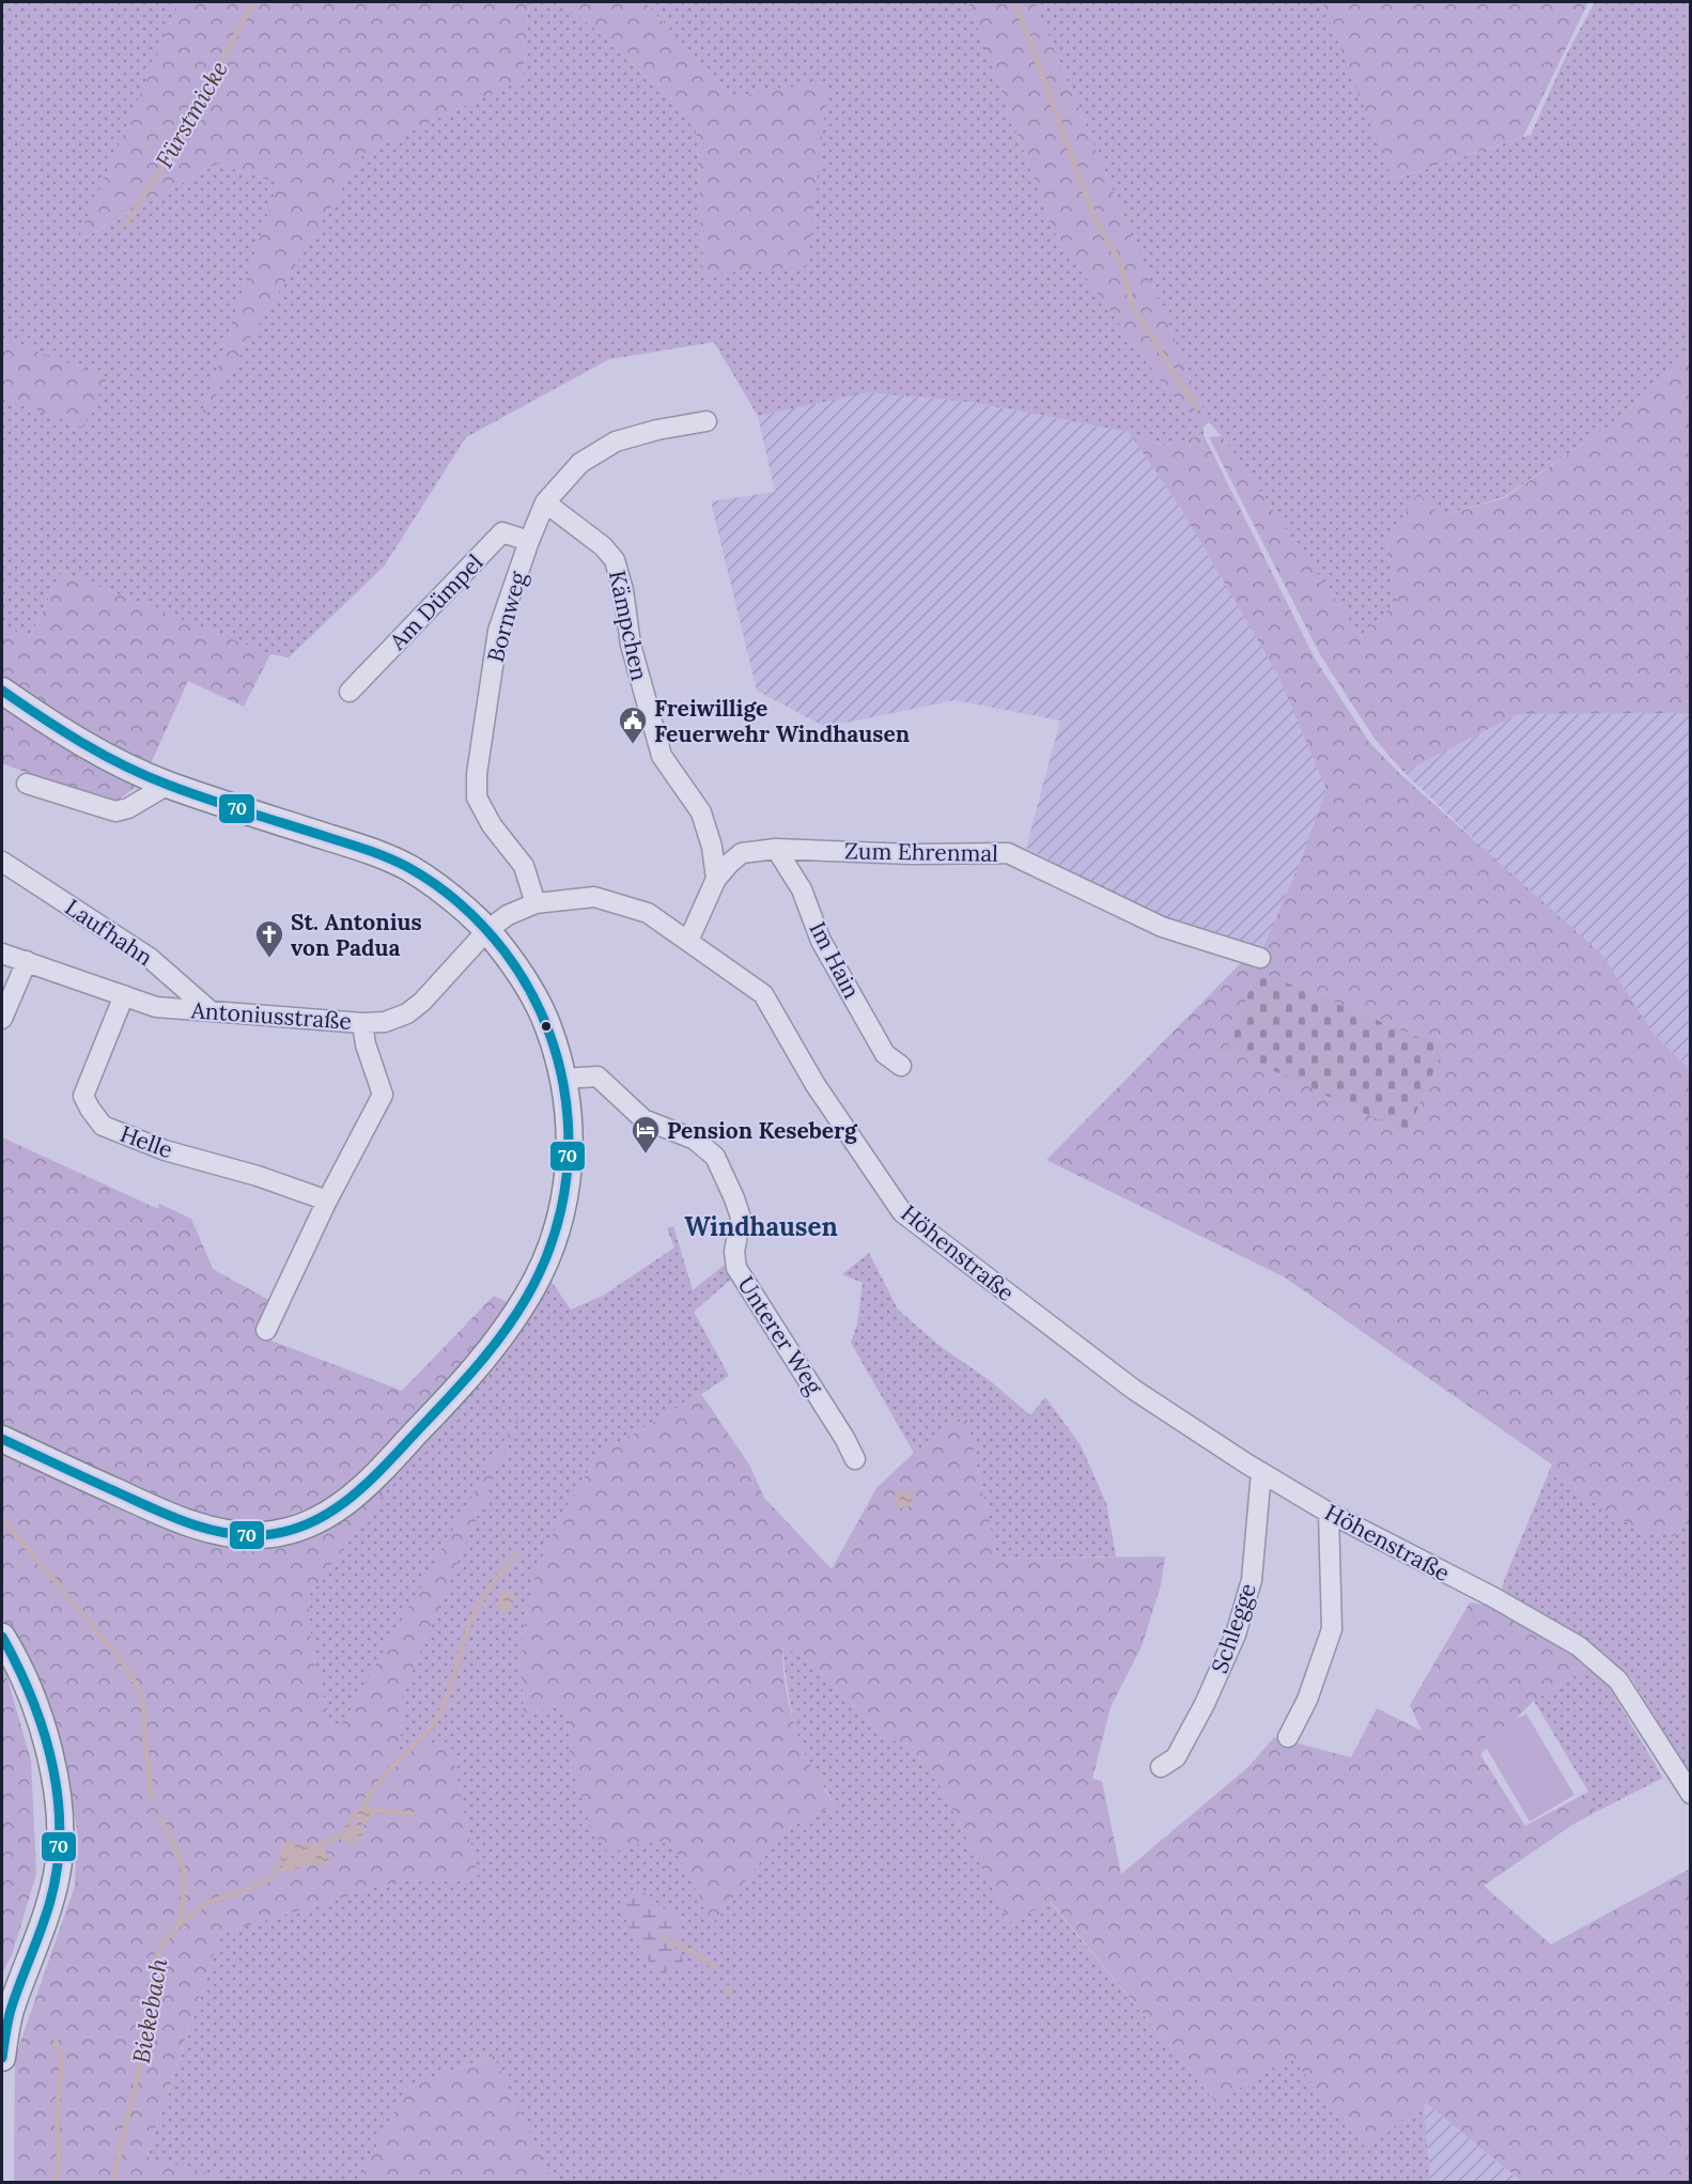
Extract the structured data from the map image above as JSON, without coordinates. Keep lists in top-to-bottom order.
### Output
{
  "streets": {
    "street": [
      "Am Dümpel",
      "Bornweg",
      "Kämpchen",
      "Zum Ehrenmal",
      "Laufhahn",
      "Im Hain",
      "Antoniusstraße",
      "Helle",
      "Höhenstraße",
      "Unterer Weg",
      "Schlegge"
    ]
  },
  "crossings": [
    ["Am Dümpel", "Bornweg"],
    ["Bornweg", "Kämpchen"],
    ["Bornweg", "Höhenstraße"],
    ["Kämpchen", "Zum Ehrenmal"],
    ["Zum Ehrenmal", "Im Hain"],
    ["Zum Ehrenmal", "Höhenstraße"],
    ["Laufhahn", "Antoniusstraße"],
    ["Antoniusstraße", "Helle"],
    ["Antoniusstraße", "Höhenstraße"],
    ["Höhenstraße", "Schlegge"]
  ],
  "districts": ["Windhausen"],
  "water": ["Fürstmicke", "Biekebach"],
  "places": {
    "public building": ["Freiwillige Feuerwehr Windhausen"],
    "church": ["St. Antonius von Padua"],
    "hotel": ["Pension Keseberg"]
  },
  "lines": ["transit line 70"]
}
